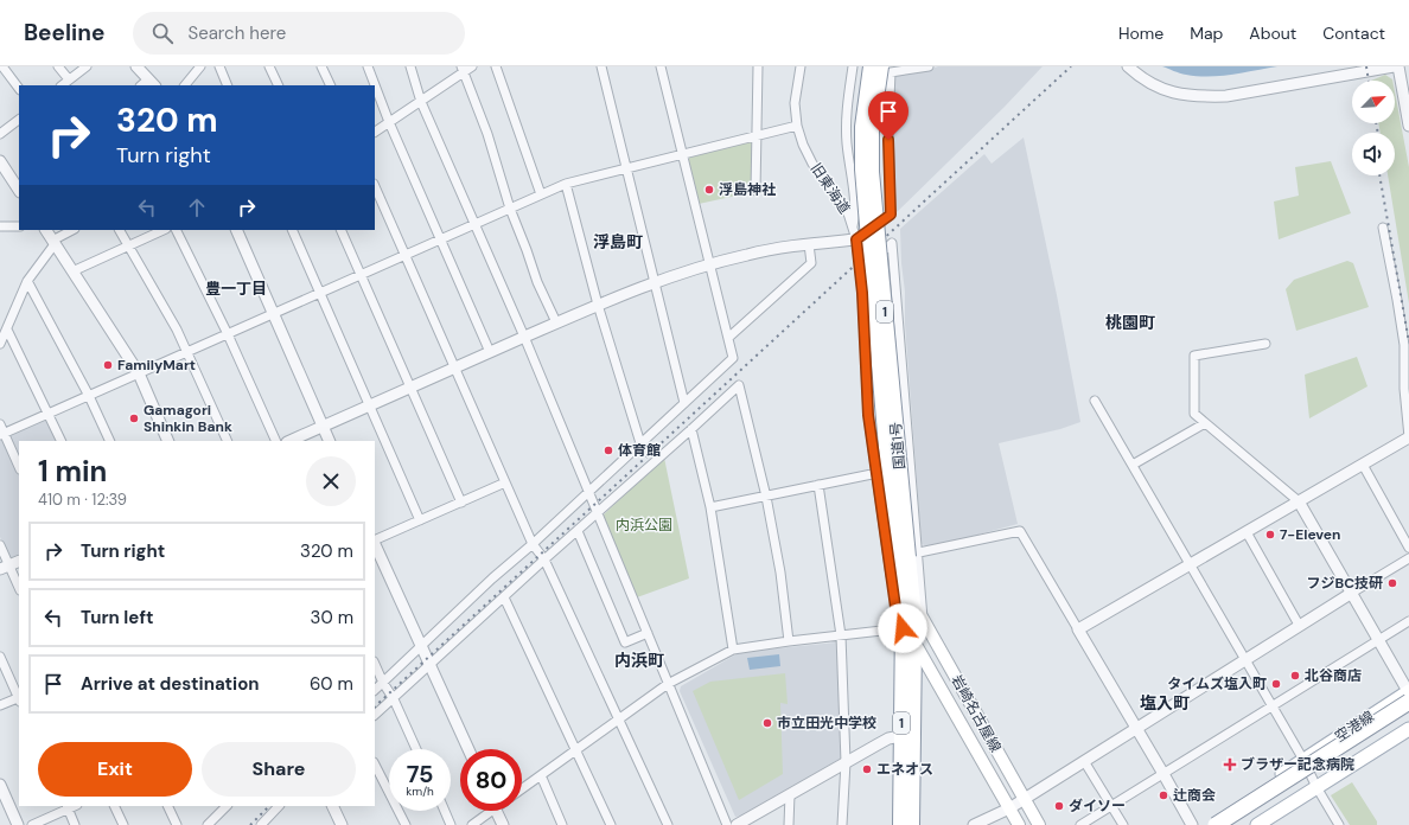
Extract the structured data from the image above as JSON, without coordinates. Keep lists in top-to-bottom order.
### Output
{
  "streets": {
    "highway": ["1", "国道1号"],
    "main road": ["岩崎名古屋線", "空港線"],
    "street": ["旧東海道"]
  },
  "crossings": [
    ["旧東海道", "国道1号"],
    ["旧東海道", "岩崎名古屋線"],
    ["国道1号", "岩崎名古屋線"]
  ],
  "districts": [
    "浮島町",
    "豊一丁目",
    "桃園町",
    "内浜町",
    "塩入町"
  ],
  "parks": ["内浜公園"],
  "places": {
    "other": [
      "浮島神社",
      "FamilyMart",
      "Gamagori Shinkin Bank",
      "体育館",
      "7-Eleven",
      "フジBC技研",
      "北谷商店",
      "タイムズ塩入町",
      "市立田光中学校",
      "エネオス",
      "辻商会",
      "ダイソー"
    ],
    "health": ["ブラザー記念病院"]
  },
  "north": "top right",
  "page": {
    "header": "Beeline",
    "search": "Search here",
    "nav": [
      "Home",
      "Map",
      "About",
      "Contact"
    ],
    "turn": ["320 m", "Turn right"],
    "heading": ["1 min", "410 m · 12:39"],
    "list": [
      {
        "name": "Turn right",
        "value": "320 m"
      },
      {
        "name": "Turn left",
        "value": "30 m"
      },
      {
        "name": "Arrive at destination",
        "value": "60 m"
      }
    ],
    "buttons": ["Exit", "Share"],
    "speed": "75 km/h",
    "limit": "80"
  }
}
